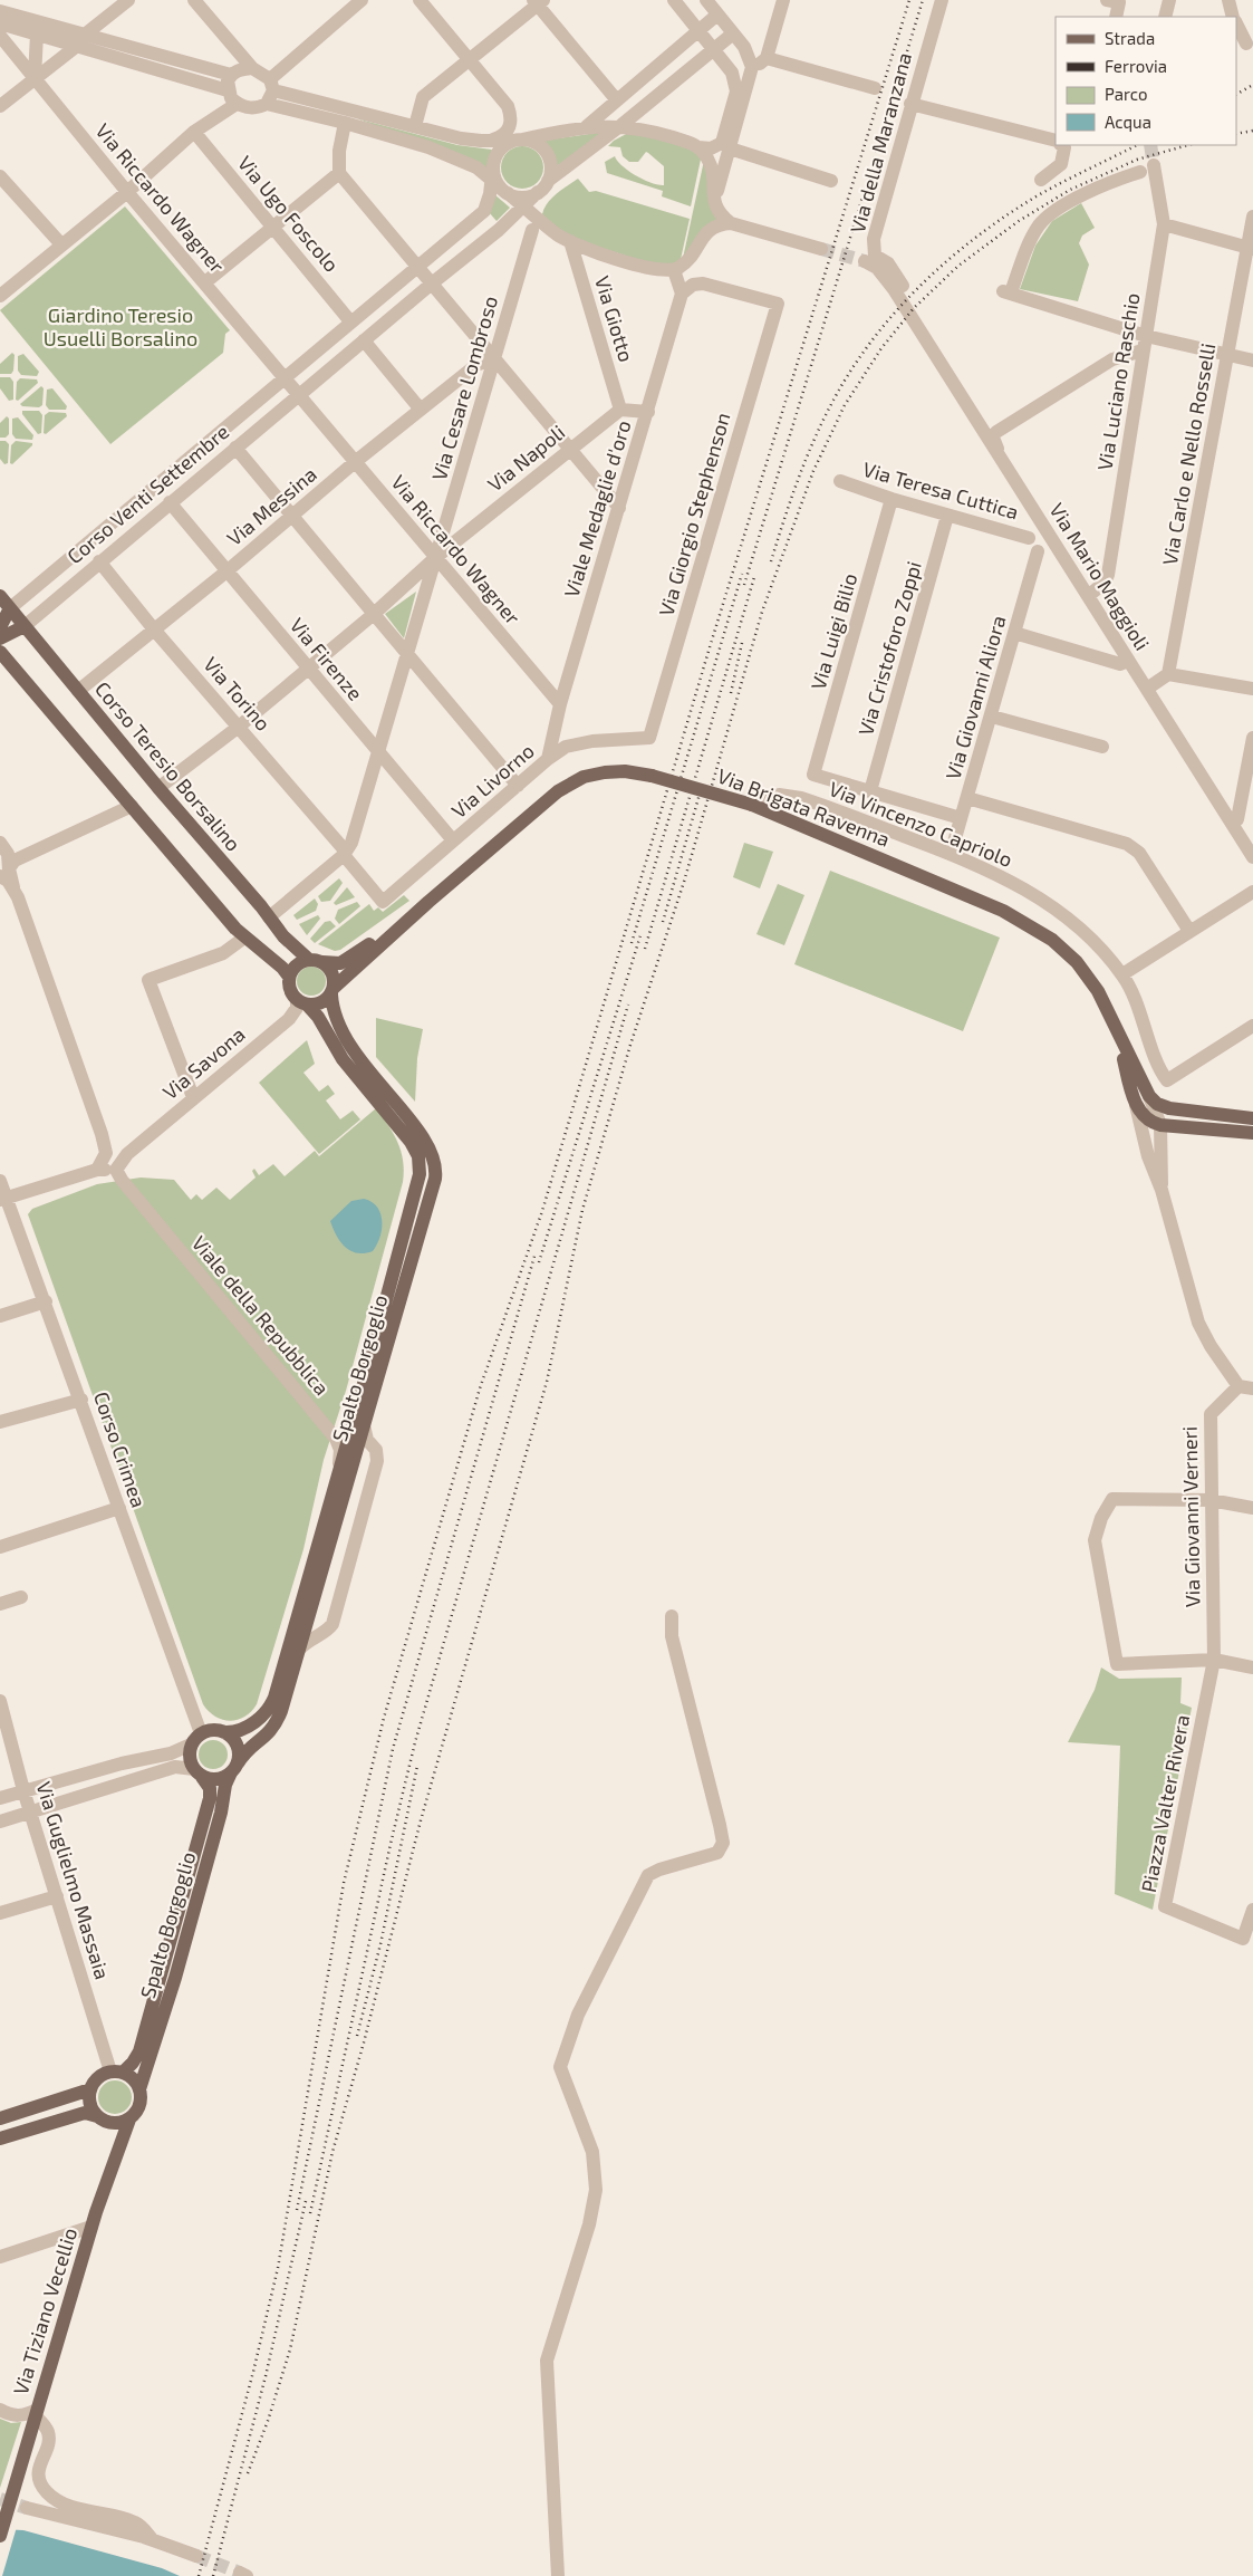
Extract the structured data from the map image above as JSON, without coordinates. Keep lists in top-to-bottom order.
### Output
{
  "streets": {
    "main road": [
      "Corso Teresio Borsalino",
      "Via Brigata Ravenna",
      "Spalto Borgoglio",
      "Via Tiziano Vecellio"
    ],
    "street": [
      "Via della Maranzana",
      "Via Riccardo Wagner",
      "Via Ugo Foscolo",
      "Via Giotto",
      "Via Luciano Raschio",
      "Via Cesare Lombroso",
      "Via Carlo e Nello Rosselli",
      "Via Napoli",
      "Via Teresa Cuttica",
      "Corso Venti Settembre",
      "Via Messina",
      "Viale Medaglie d'oro",
      "Via Giorgio Stephenson",
      "Via Mario Maggioli",
      "Via Luigi Bilio",
      "Via Cristoforo Zoppi",
      "Via Firenze",
      "Via Torino",
      "Via Giovanni Aliora",
      "Via Livorno",
      "Via Vincenzo Capriolo",
      "Via Savona",
      "Viale della Repubblica",
      "Corso Crimea",
      "Via Giovanni Verneri",
      "Piazza Valter Rivera",
      "Via Guglielmo Massaia"
    ]
  },
  "crossings": [
    ["Via Riccardo Wagner", "Via Cesare Lombroso"],
    ["Via Riccardo Wagner", "Via Napoli"],
    ["Via Riccardo Wagner", "Corso Venti Settembre"],
    ["Via Riccardo Wagner", "Via Messina"],
    ["Via Riccardo Wagner", "Viale Medaglie d'oro"],
    ["Via Ugo Foscolo", "Corso Venti Settembre"],
    ["Via Giotto", "Via Napoli"],
    ["Via Luciano Raschio", "Via Mario Maggioli"],
    ["Via Cesare Lombroso", "Via Napoli"],
    ["Via Cesare Lombroso", "Via Messina"],
    ["Via Teresa Cuttica", "Via Luigi Bilio"],
    ["Via Teresa Cuttica", "Via Cristoforo Zoppi"],
    ["Corso Venti Settembre", "Via Firenze"],
    ["Corso Venti Settembre", "Via Torino"],
    ["Corso Venti Settembre", "Corso Teresio Borsalino"],
    ["Via Messina", "Via Firenze"],
    ["Via Messina", "Via Torino"],
    ["Via Messina", "Corso Teresio Borsalino"],
    ["Viale Medaglie d'oro", "Via Giorgio Stephenson"],
    ["Viale Medaglie d'oro", "Via Livorno"],
    ["Via Giorgio Stephenson", "Via Livorno"],
    ["Via Luigi Bilio", "Via Vincenzo Capriolo"],
    ["Via Cristoforo Zoppi", "Via Vincenzo Capriolo"],
    ["Via Firenze", "Via Livorno"],
    ["Via Torino", "Via Livorno"],
    ["Via Giovanni Aliora", "Via Vincenzo Capriolo"],
    ["Corso Teresio Borsalino", "Via Brigata Ravenna"],
    ["Corso Teresio Borsalino", "Via Savona"],
    ["Corso Teresio Borsalino", "Spalto Borgoglio"],
    ["Via Brigata Ravenna", "Via Vincenzo Capriolo"],
    ["Via Brigata Ravenna", "Via Savona"],
    ["Via Brigata Ravenna", "Spalto Borgoglio"],
    ["Via Savona", "Spalto Borgoglio"],
    ["Viale della Repubblica", "Spalto Borgoglio"],
    ["Spalto Borgoglio", "Corso Crimea"],
    ["Spalto Borgoglio", "Via Guglielmo Massaia"],
    ["Spalto Borgoglio", "Via Tiziano Vecellio"],
    ["Via Giovanni Verneri", "Piazza Valter Rivera"]
  ],
  "parks": ["Giardino Teresio Usuelli Borsalino"],
  "legend": [
    "Strada",
    "Ferrovia",
    "Parco",
    "Acqua"
  ]
}
